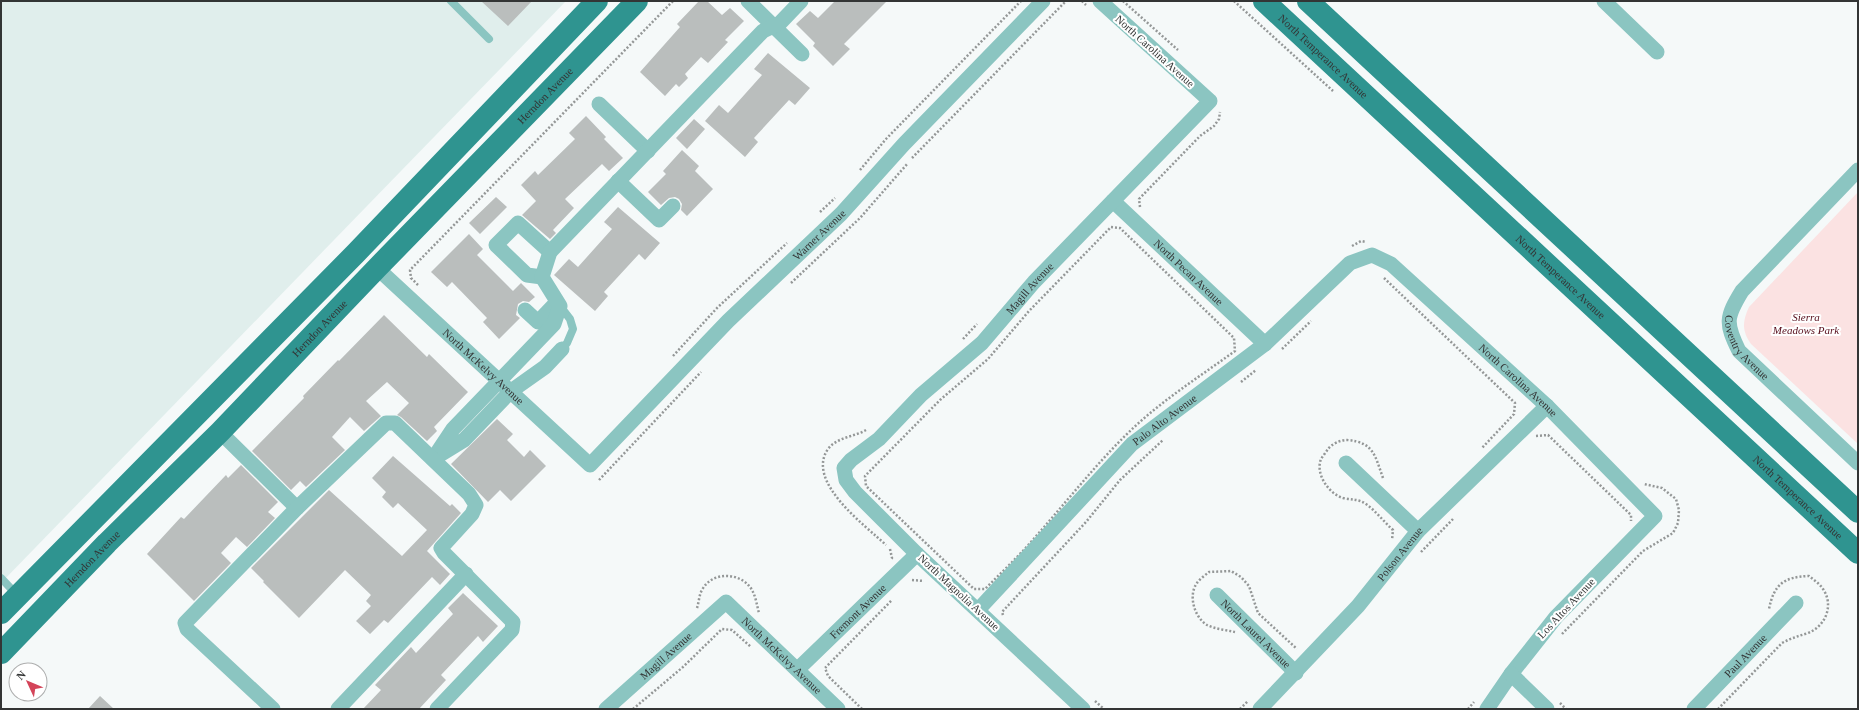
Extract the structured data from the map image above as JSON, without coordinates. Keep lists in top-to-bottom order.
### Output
{
  "streets": {
    "main road": ["North Temperance Avenue", "Herndon Avenue"],
    "street": [
      "North Carolina Avenue",
      "Warner Avenue",
      "North Pecan Avenue",
      "Magill Avenue",
      "Coventry Avenue",
      "North McKelvy Avenue",
      "Palo Alto Avenue",
      "Polson Avenue",
      "North Magnolia Avenue",
      "Los Altos Avenue",
      "Fremont Avenue",
      "North Laurel Avenue",
      "Paul Avenue"
    ]
  },
  "crossings": [
    ["North Carolina Avenue", "Magill Avenue"],
    ["North Carolina Avenue", "Palo Alto Avenue"],
    ["North Carolina Avenue", "Polson Avenue"],
    ["North Carolina Avenue", "Los Altos Avenue"],
    ["Herndon Avenue", "North McKelvy Avenue"],
    ["Warner Avenue", "North McKelvy Avenue"],
    ["North Pecan Avenue", "Magill Avenue"],
    ["North Pecan Avenue", "Palo Alto Avenue"],
    ["Magill Avenue", "North McKelvy Avenue"],
    ["Magill Avenue", "North Magnolia Avenue"],
    ["North McKelvy Avenue", "Fremont Avenue"],
    ["Palo Alto Avenue", "North Magnolia Avenue"],
    ["Polson Avenue", "North Laurel Avenue"],
    ["North Magnolia Avenue", "Fremont Avenue"]
  ],
  "parks": ["Sierra Meadows Park"],
  "north": "top left"
}
